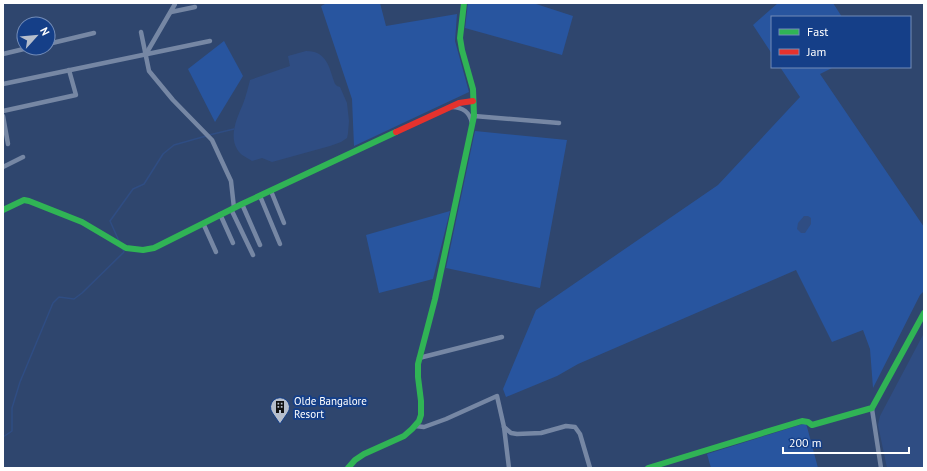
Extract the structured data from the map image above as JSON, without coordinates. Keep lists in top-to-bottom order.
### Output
{
  "places": {
    "building": ["Olde Bangalore Resort"]
  },
  "legend": ["Fast", "Jam"],
  "scale_bar": "200 m",
  "north": "top right"
}
